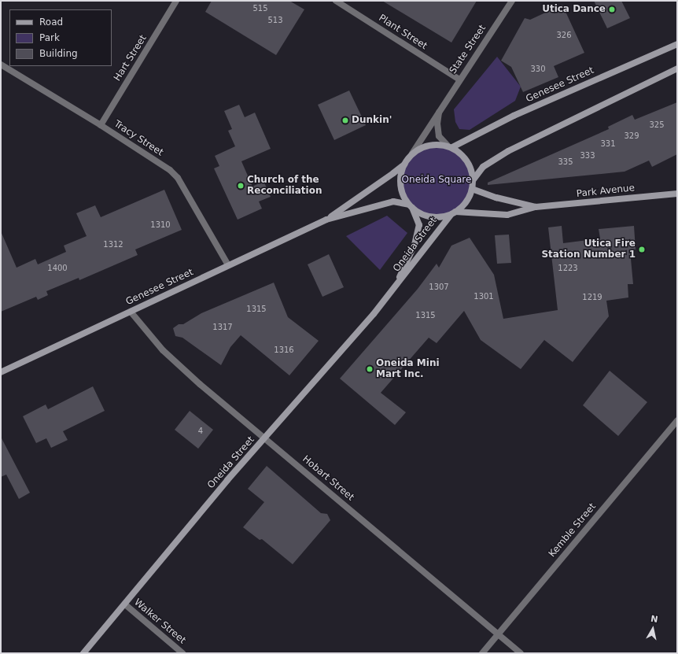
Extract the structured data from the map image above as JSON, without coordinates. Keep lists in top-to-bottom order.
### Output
{
  "streets": {
    "main road": ["Genesee Street", "Park Avenue", "Oneida Street"],
    "street": [
      "Plant Street",
      "State Street",
      "Hart Street",
      "Tracy Street",
      "Hobart Street",
      "Kemble Street",
      "Walker Street"
    ]
  },
  "crossings": [
    ["Plant Street", "State Street"],
    ["State Street", "Genesee Street"],
    ["State Street", "Park Avenue"],
    ["State Street", "Oneida Street"],
    ["Hart Street", "Tracy Street"],
    ["Genesee Street", "Tracy Street"],
    ["Genesee Street", "Park Avenue"],
    ["Genesee Street", "Oneida Street"],
    ["Genesee Street", "Hobart Street"],
    ["Park Avenue", "Oneida Street"],
    ["Oneida Street", "Hobart Street"],
    ["Oneida Street", "Walker Street"],
    ["Hobart Street", "Kemble Street"]
  ],
  "parks": ["Oneida Square"],
  "places": [
    "Utica Dance",
    "Dunkin'",
    "Church of the Reconciliation",
    "Utica Fire Station Number 1",
    "Oneida Mini Mart Inc."
  ],
  "house_numbers": [
    "515",
    "513",
    "326",
    "330",
    "325",
    "329",
    "331",
    "333",
    "335",
    "1310",
    "1312",
    "1400",
    "1223",
    "1307",
    "1301",
    "1219",
    "1315",
    "1315",
    "1317",
    "1316",
    "4"
  ],
  "legend": ["Road", "Park", "Building"],
  "north": "top"
}
